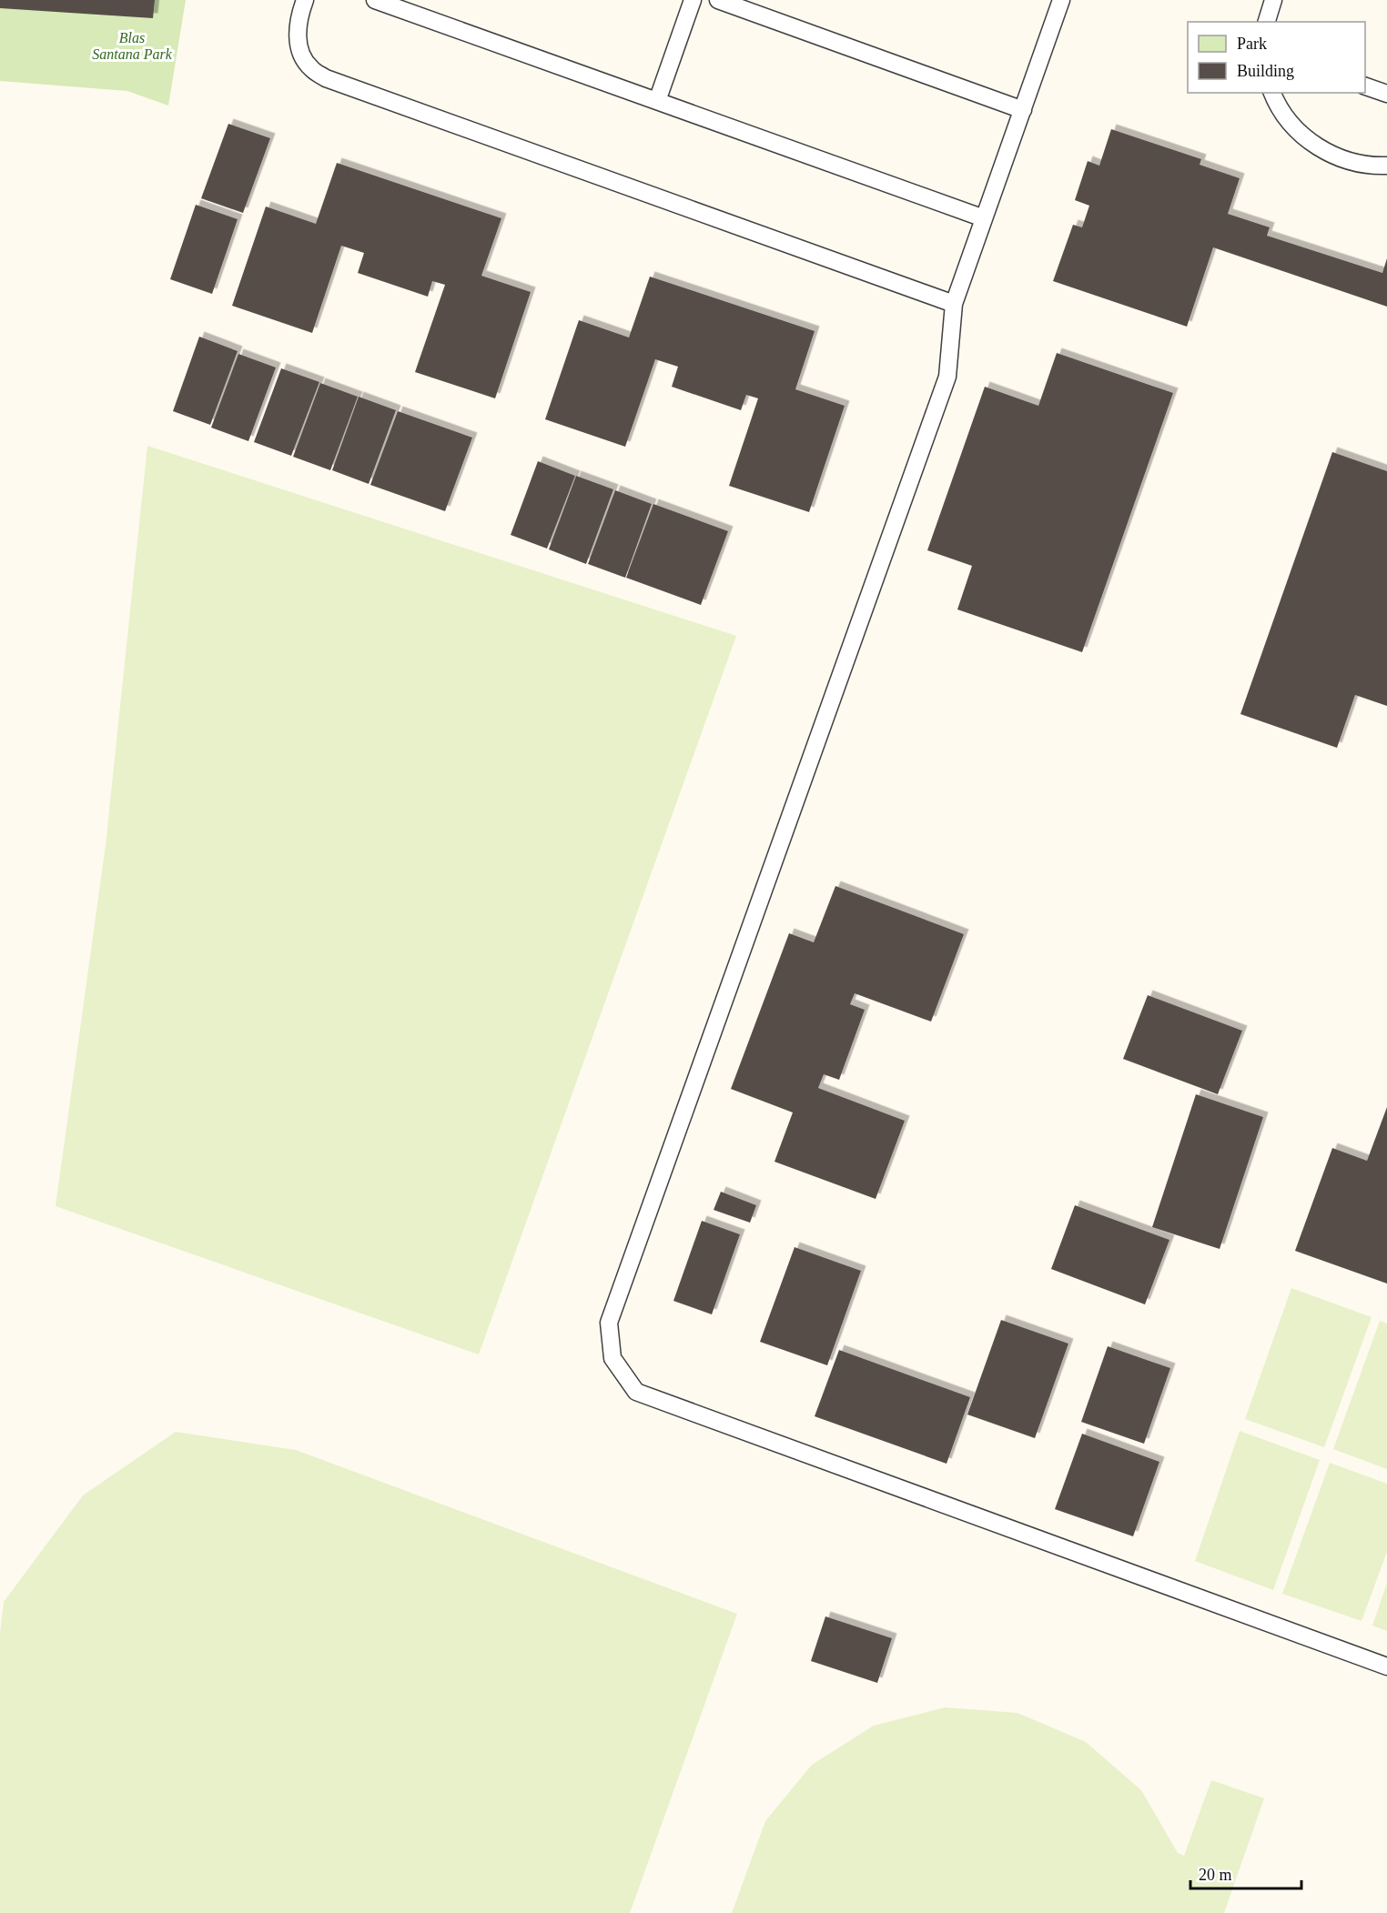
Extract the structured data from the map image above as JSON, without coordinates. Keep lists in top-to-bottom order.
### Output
{
  "parks": ["Blas Santana Park"],
  "legend": ["Park", "Building"],
  "scale_bar": "20 m"
}
